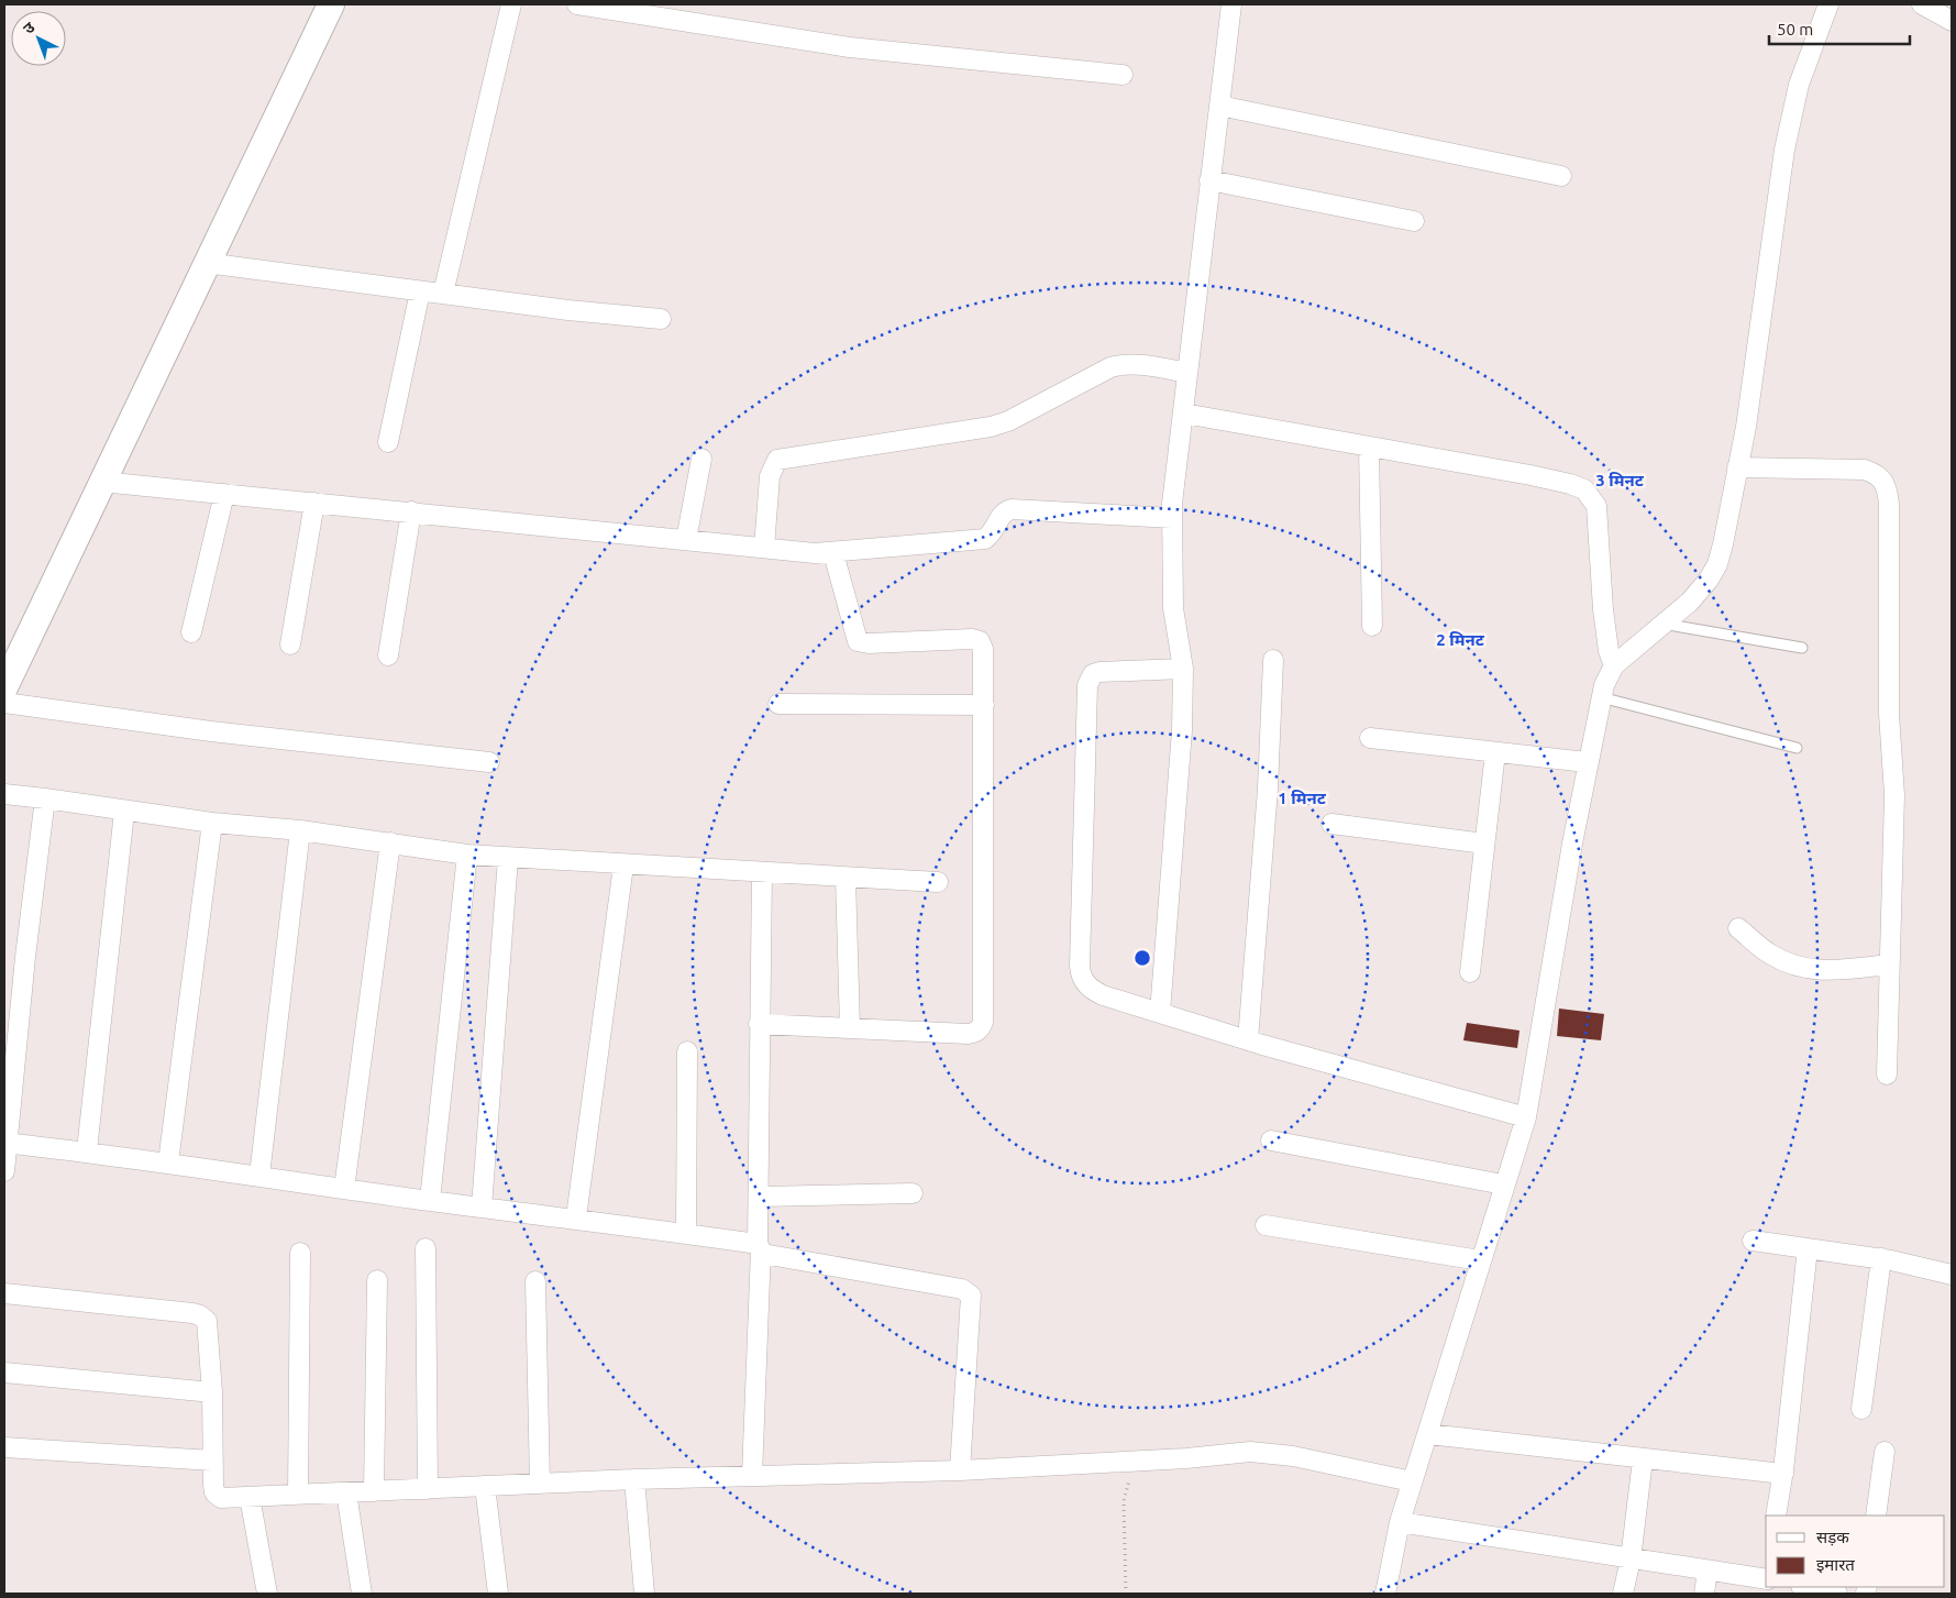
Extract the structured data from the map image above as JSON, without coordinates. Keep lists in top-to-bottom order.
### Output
{
  "legend": ["सड़क", "इमारत"],
  "scale_bar": "50 m",
  "north": "top left",
  "rings": ["3 मिनट", "2 मिनट", "1 मिनट"]
}
